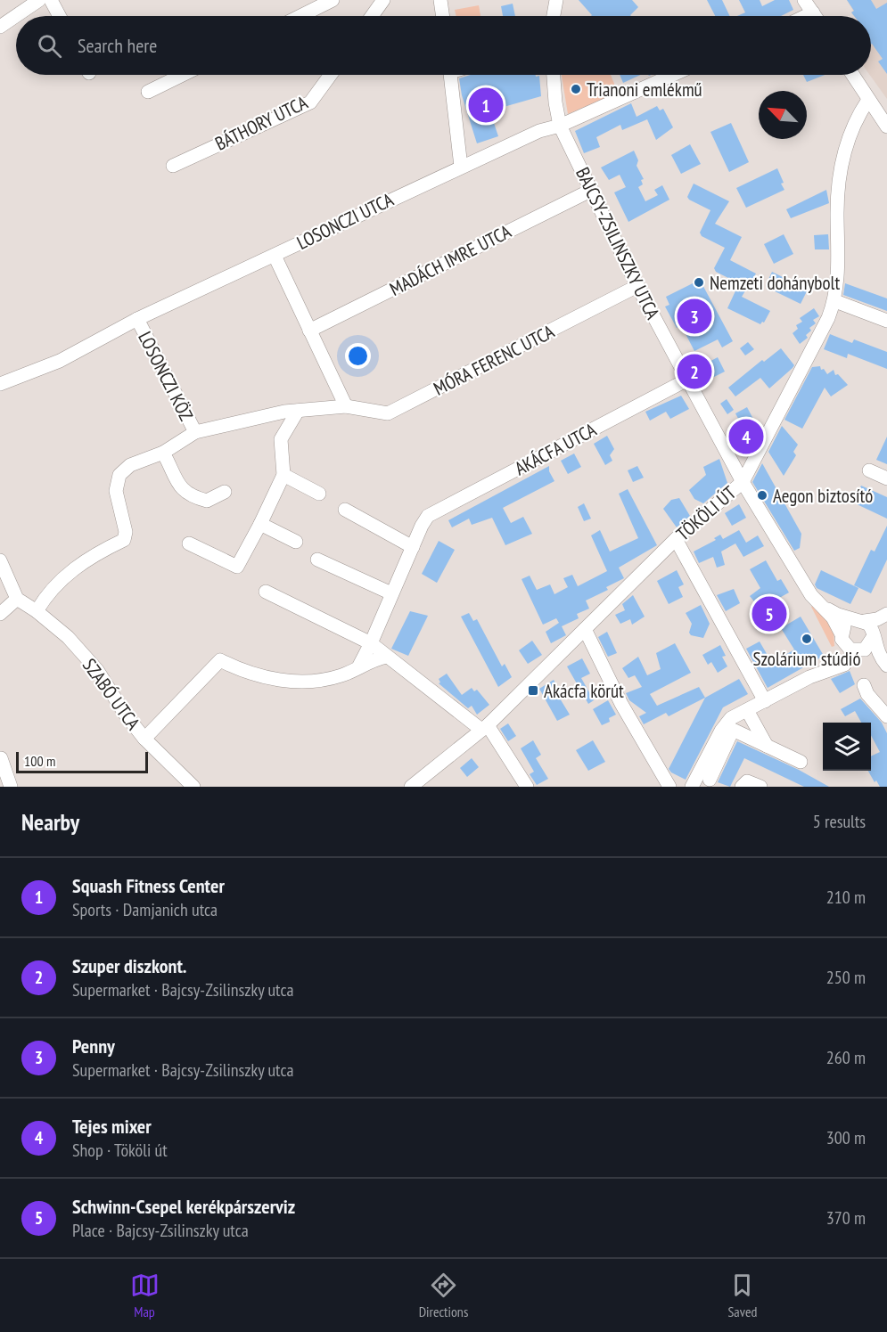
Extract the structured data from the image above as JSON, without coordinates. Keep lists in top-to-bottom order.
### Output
{
  "streets": {
    "street": [
      "BÁTHORY UTCA",
      "LOSONCZI UTCA",
      "BAJCSY-ZSILINSZKY UTCA",
      "MADÁCH IMRE UTCA",
      "MÓRA FERENC UTCA",
      "LOSONCZI KÖZ",
      "AKÁCFA UTCA",
      "TÖKÖLI ÚT",
      "SZABÓ UTCA"
    ]
  },
  "crossings": [
    ["LOSONCZI UTCA", "BAJCSY-ZSILINSZKY UTCA"],
    ["LOSONCZI UTCA", "LOSONCZI KÖZ"],
    ["BAJCSY-ZSILINSZKY UTCA", "MADÁCH IMRE UTCA"],
    ["BAJCSY-ZSILINSZKY UTCA", "MÓRA FERENC UTCA"],
    ["BAJCSY-ZSILINSZKY UTCA", "AKÁCFA UTCA"],
    ["BAJCSY-ZSILINSZKY UTCA", "TÖKÖLI ÚT"]
  ],
  "places": {
    "other": [
      "Trianoni emlékmű",
      "Nemzeti dohánybolt",
      "Aegon biztosító",
      "Szolárium stúdió"
    ],
    "transit": ["Akácfa körút"]
  },
  "scale_bar": "100 m",
  "north": "top left",
  "page": {
    "search": "Search here",
    "pins": [
      "1",
      "3",
      "2",
      "4",
      "5"
    ],
    "scale": "100 m",
    "heading": ["Nearby", "5 results"],
    "list": [
      {
        "mark": "1",
        "name": "Squash Fitness Center",
        "note": "Sports · Damjanich utca",
        "value": "210 m"
      },
      {
        "mark": "2",
        "name": "Szuper diszkont.",
        "note": "Supermarket · Bajcsy-Zsilinszky utca",
        "value": "250 m"
      },
      {
        "mark": "3",
        "name": "Penny",
        "note": "Supermarket · Bajcsy-Zsilinszky utca",
        "value": "260 m"
      },
      {
        "mark": "4",
        "name": "Tejes mixer",
        "note": "Shop · Tököli út",
        "value": "300 m"
      },
      {
        "mark": "5",
        "name": "Schwinn-Csepel kerékpárszerviz",
        "note": "Place · Bajcsy-Zsilinszky utca",
        "value": "370 m"
      }
    ],
    "nav": ["Map", "Directions", "Saved"]
  }
}
